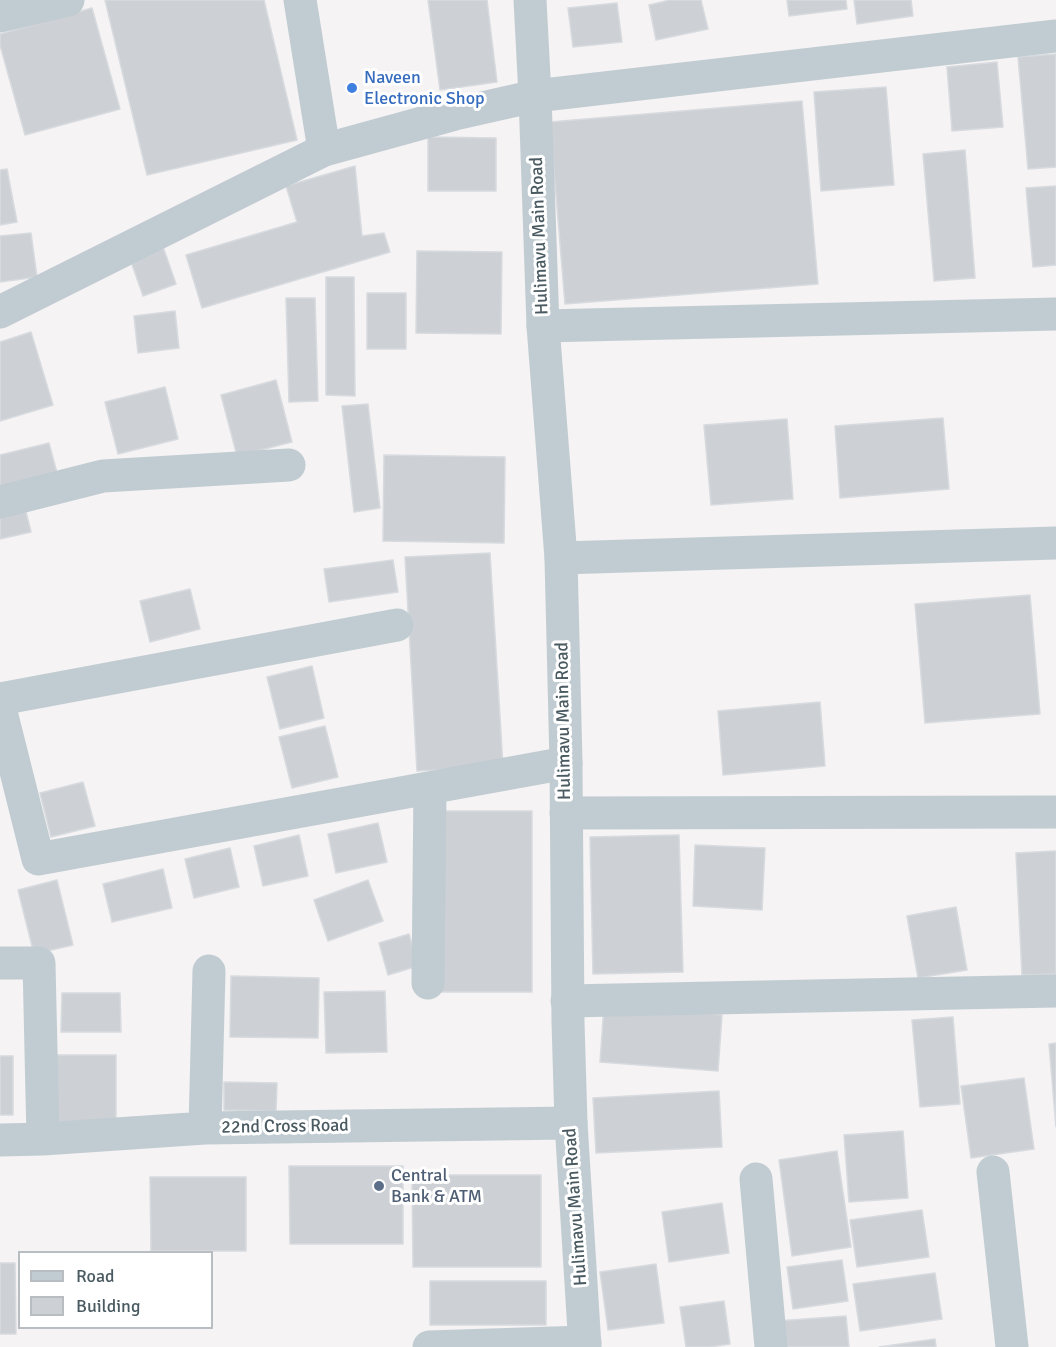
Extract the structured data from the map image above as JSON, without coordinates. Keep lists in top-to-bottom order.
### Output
{
  "streets": {
    "street": ["Hulimavu Main Road", "22nd Cross Road"]
  },
  "crossings": [
    ["Hulimavu Main Road", "22nd Cross Road"]
  ],
  "places": ["Naveen Electronic Shop", "Central Bank & ATM"],
  "legend": ["Road", "Building"]
}
